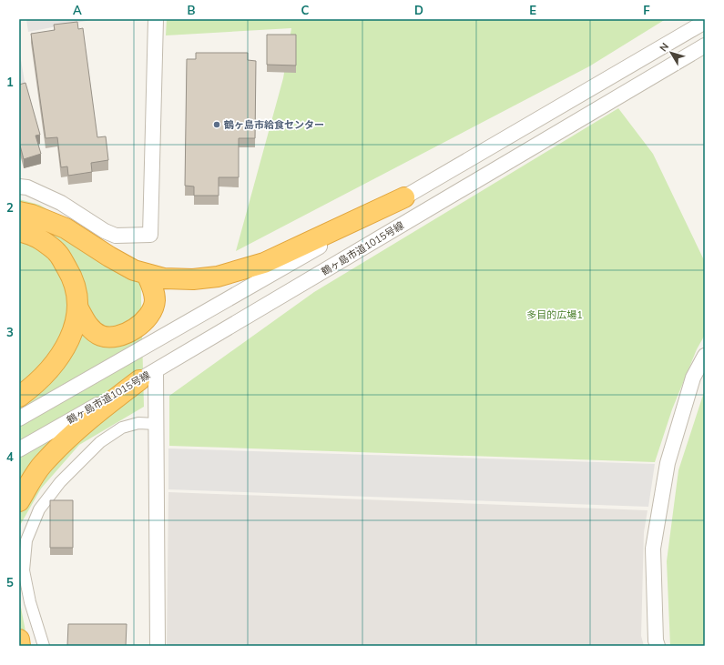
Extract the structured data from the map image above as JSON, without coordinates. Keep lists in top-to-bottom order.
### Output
{
  "streets": {
    "street": ["鶴ヶ島市道1015号線"]
  },
  "parks": ["多目的広場1"],
  "places": ["鶴ヶ島市給食センター"],
  "north": "top left",
  "grid": {
    "columns": [
      "A",
      "B",
      "C",
      "D",
      "E",
      "F"
    ],
    "rows": [
      "1",
      "2",
      "3",
      "4",
      "5"
    ]
  }
}
